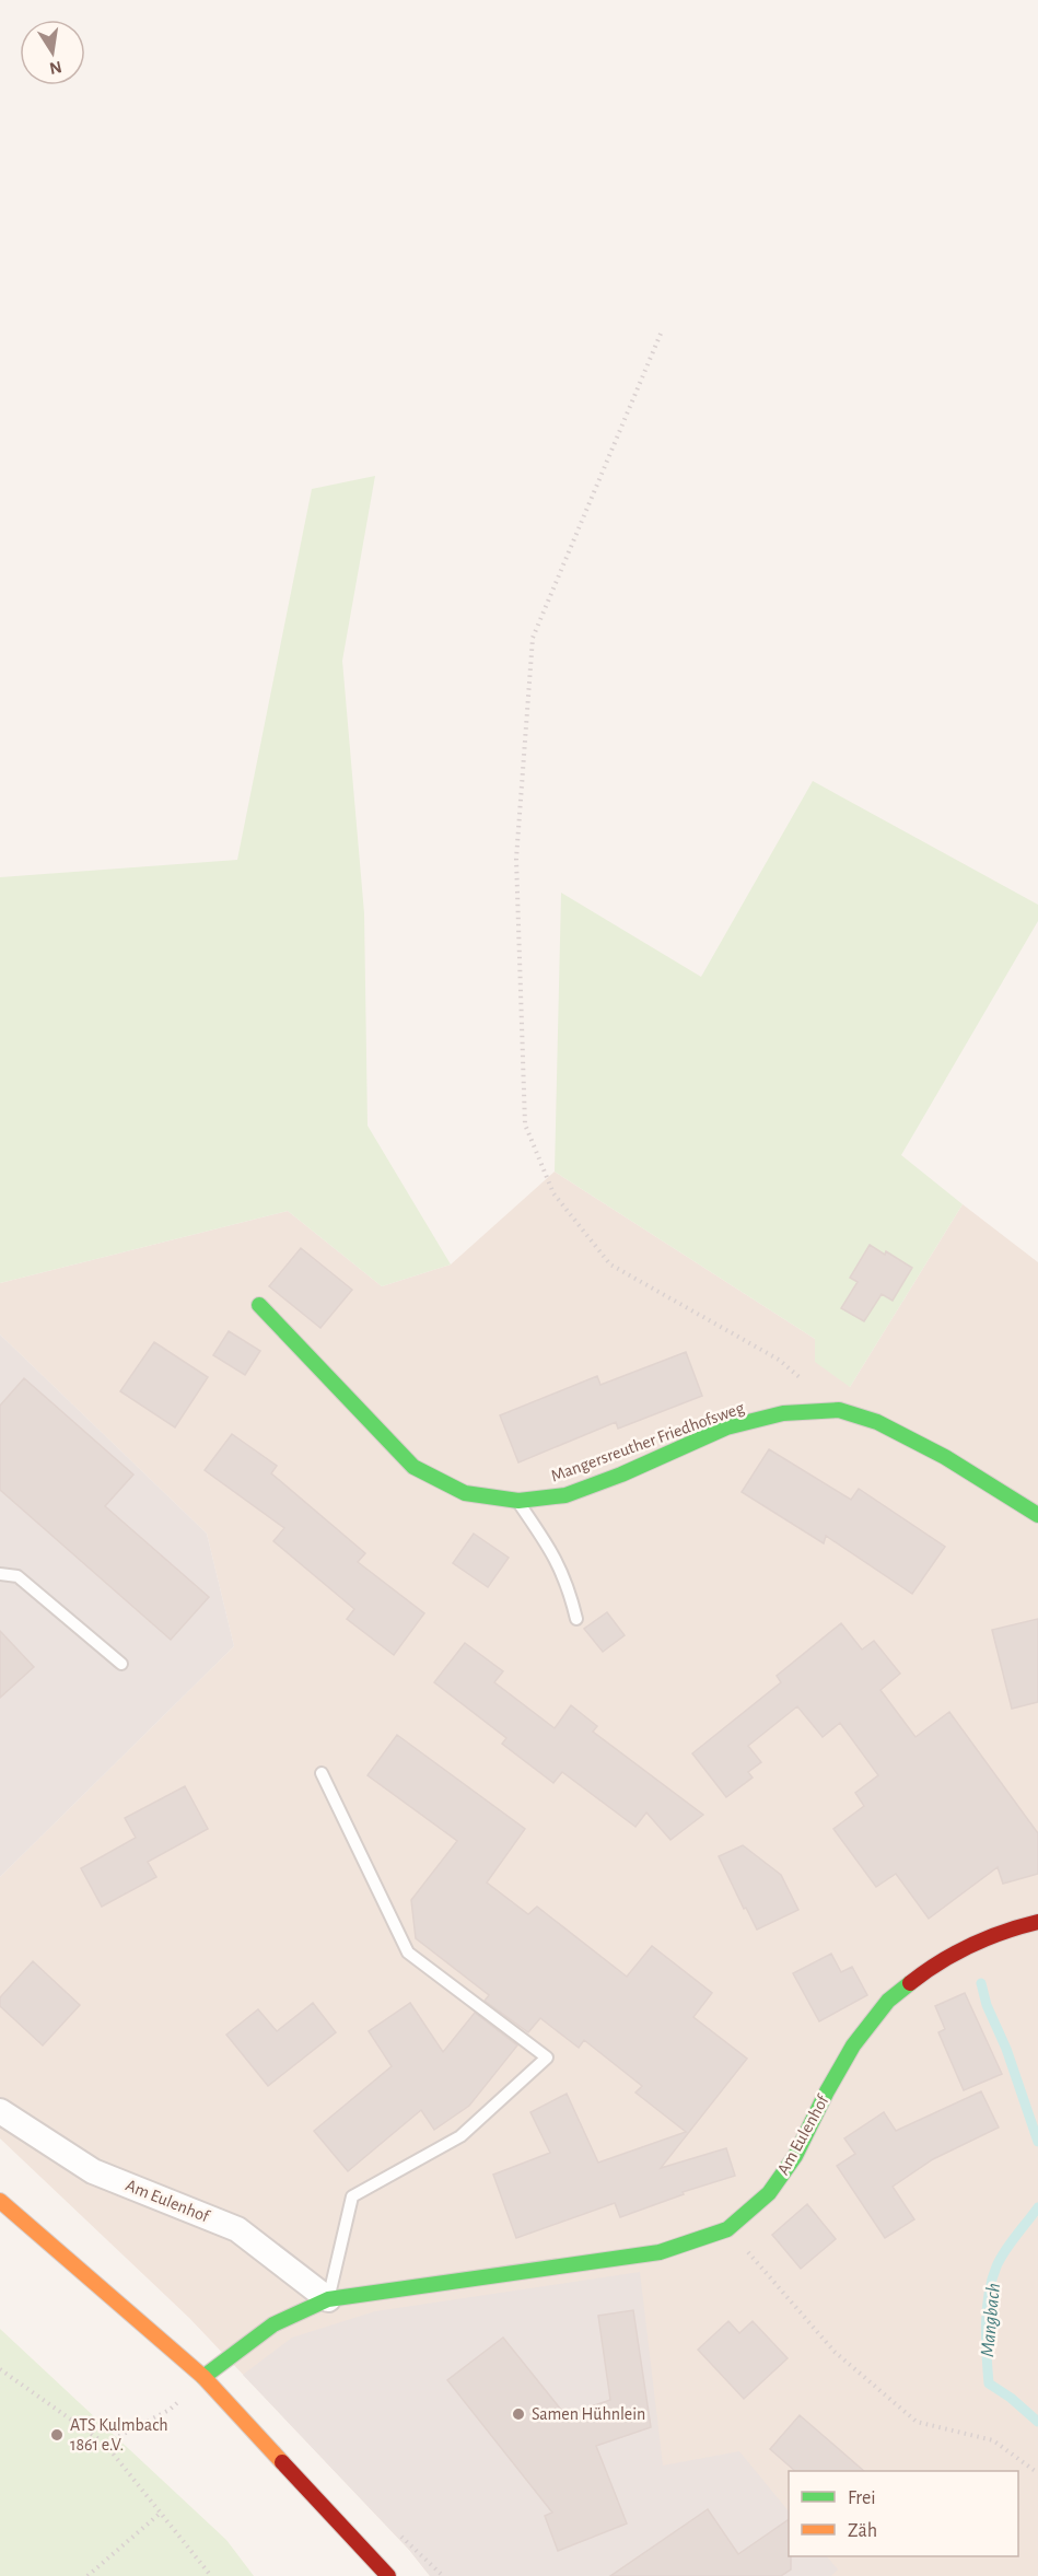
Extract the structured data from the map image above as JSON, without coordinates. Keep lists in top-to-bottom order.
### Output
{
  "streets": {
    "street": ["Mangersreuther Friedhofsweg", "Am Eulenhof"]
  },
  "water": ["Mangbach"],
  "places": ["Samen Hühnlein", "ATS Kulmbach 1861 e.V."],
  "legend": ["Frei", "Zäh"],
  "north": "bottom"
}
